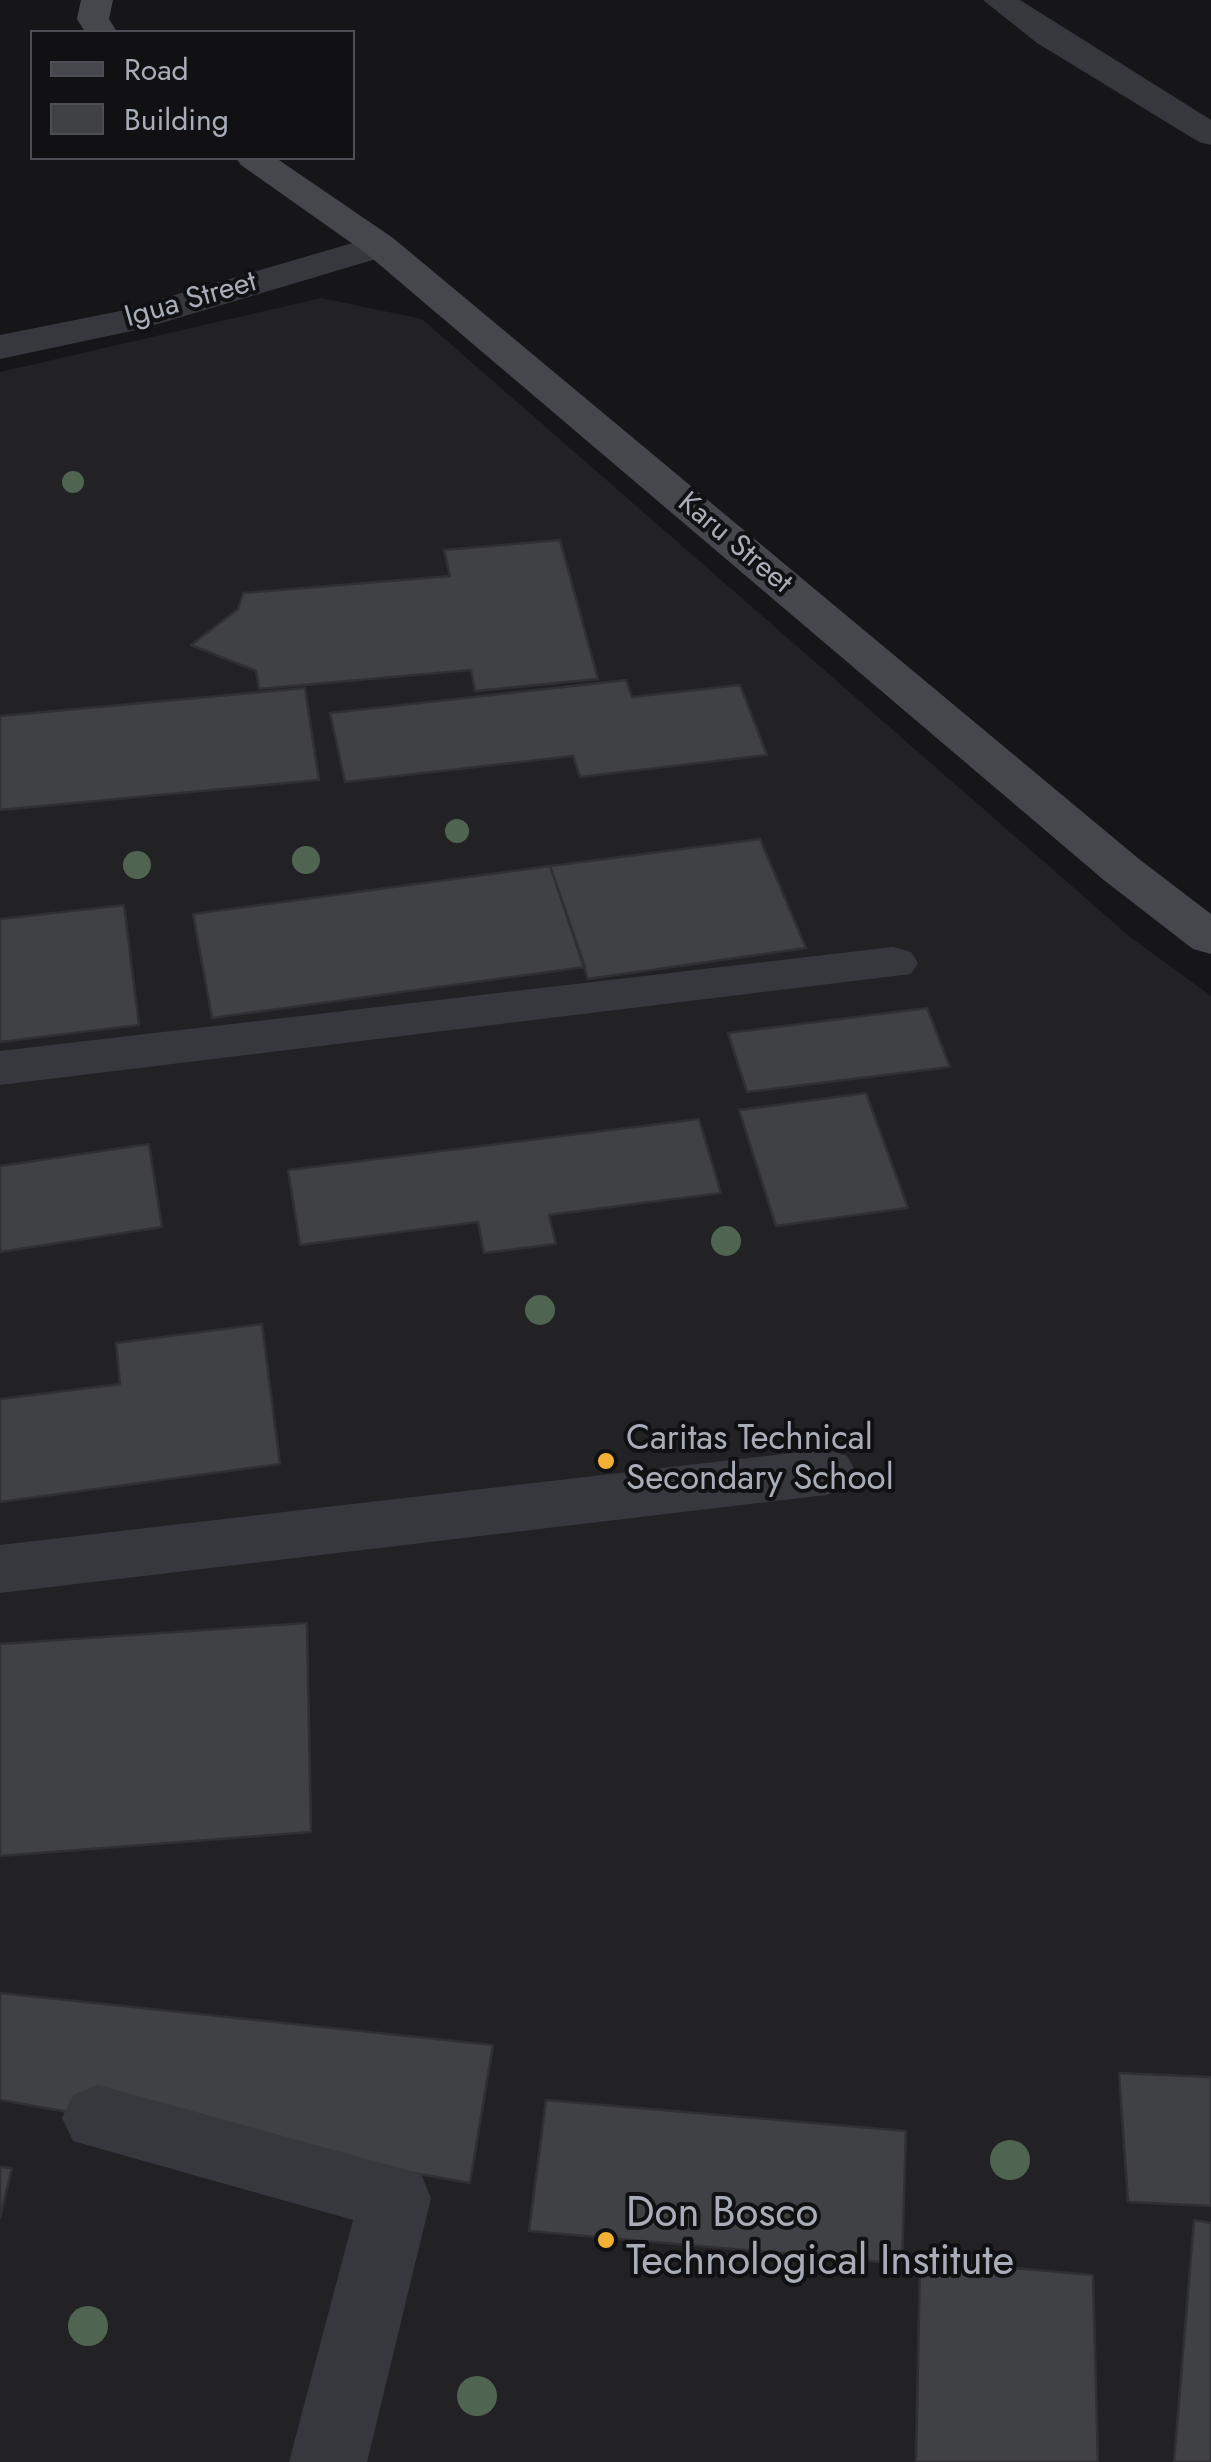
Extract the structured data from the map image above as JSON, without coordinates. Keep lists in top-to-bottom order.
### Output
{
  "streets": {
    "street": ["Igua Street", "Karu Street"]
  },
  "crossings": [
    ["Igua Street", "Karu Street"]
  ],
  "places": ["Caritas Technical Secondary School", "Don Bosco Technological Institute"],
  "legend": ["Road", "Building"]
}
